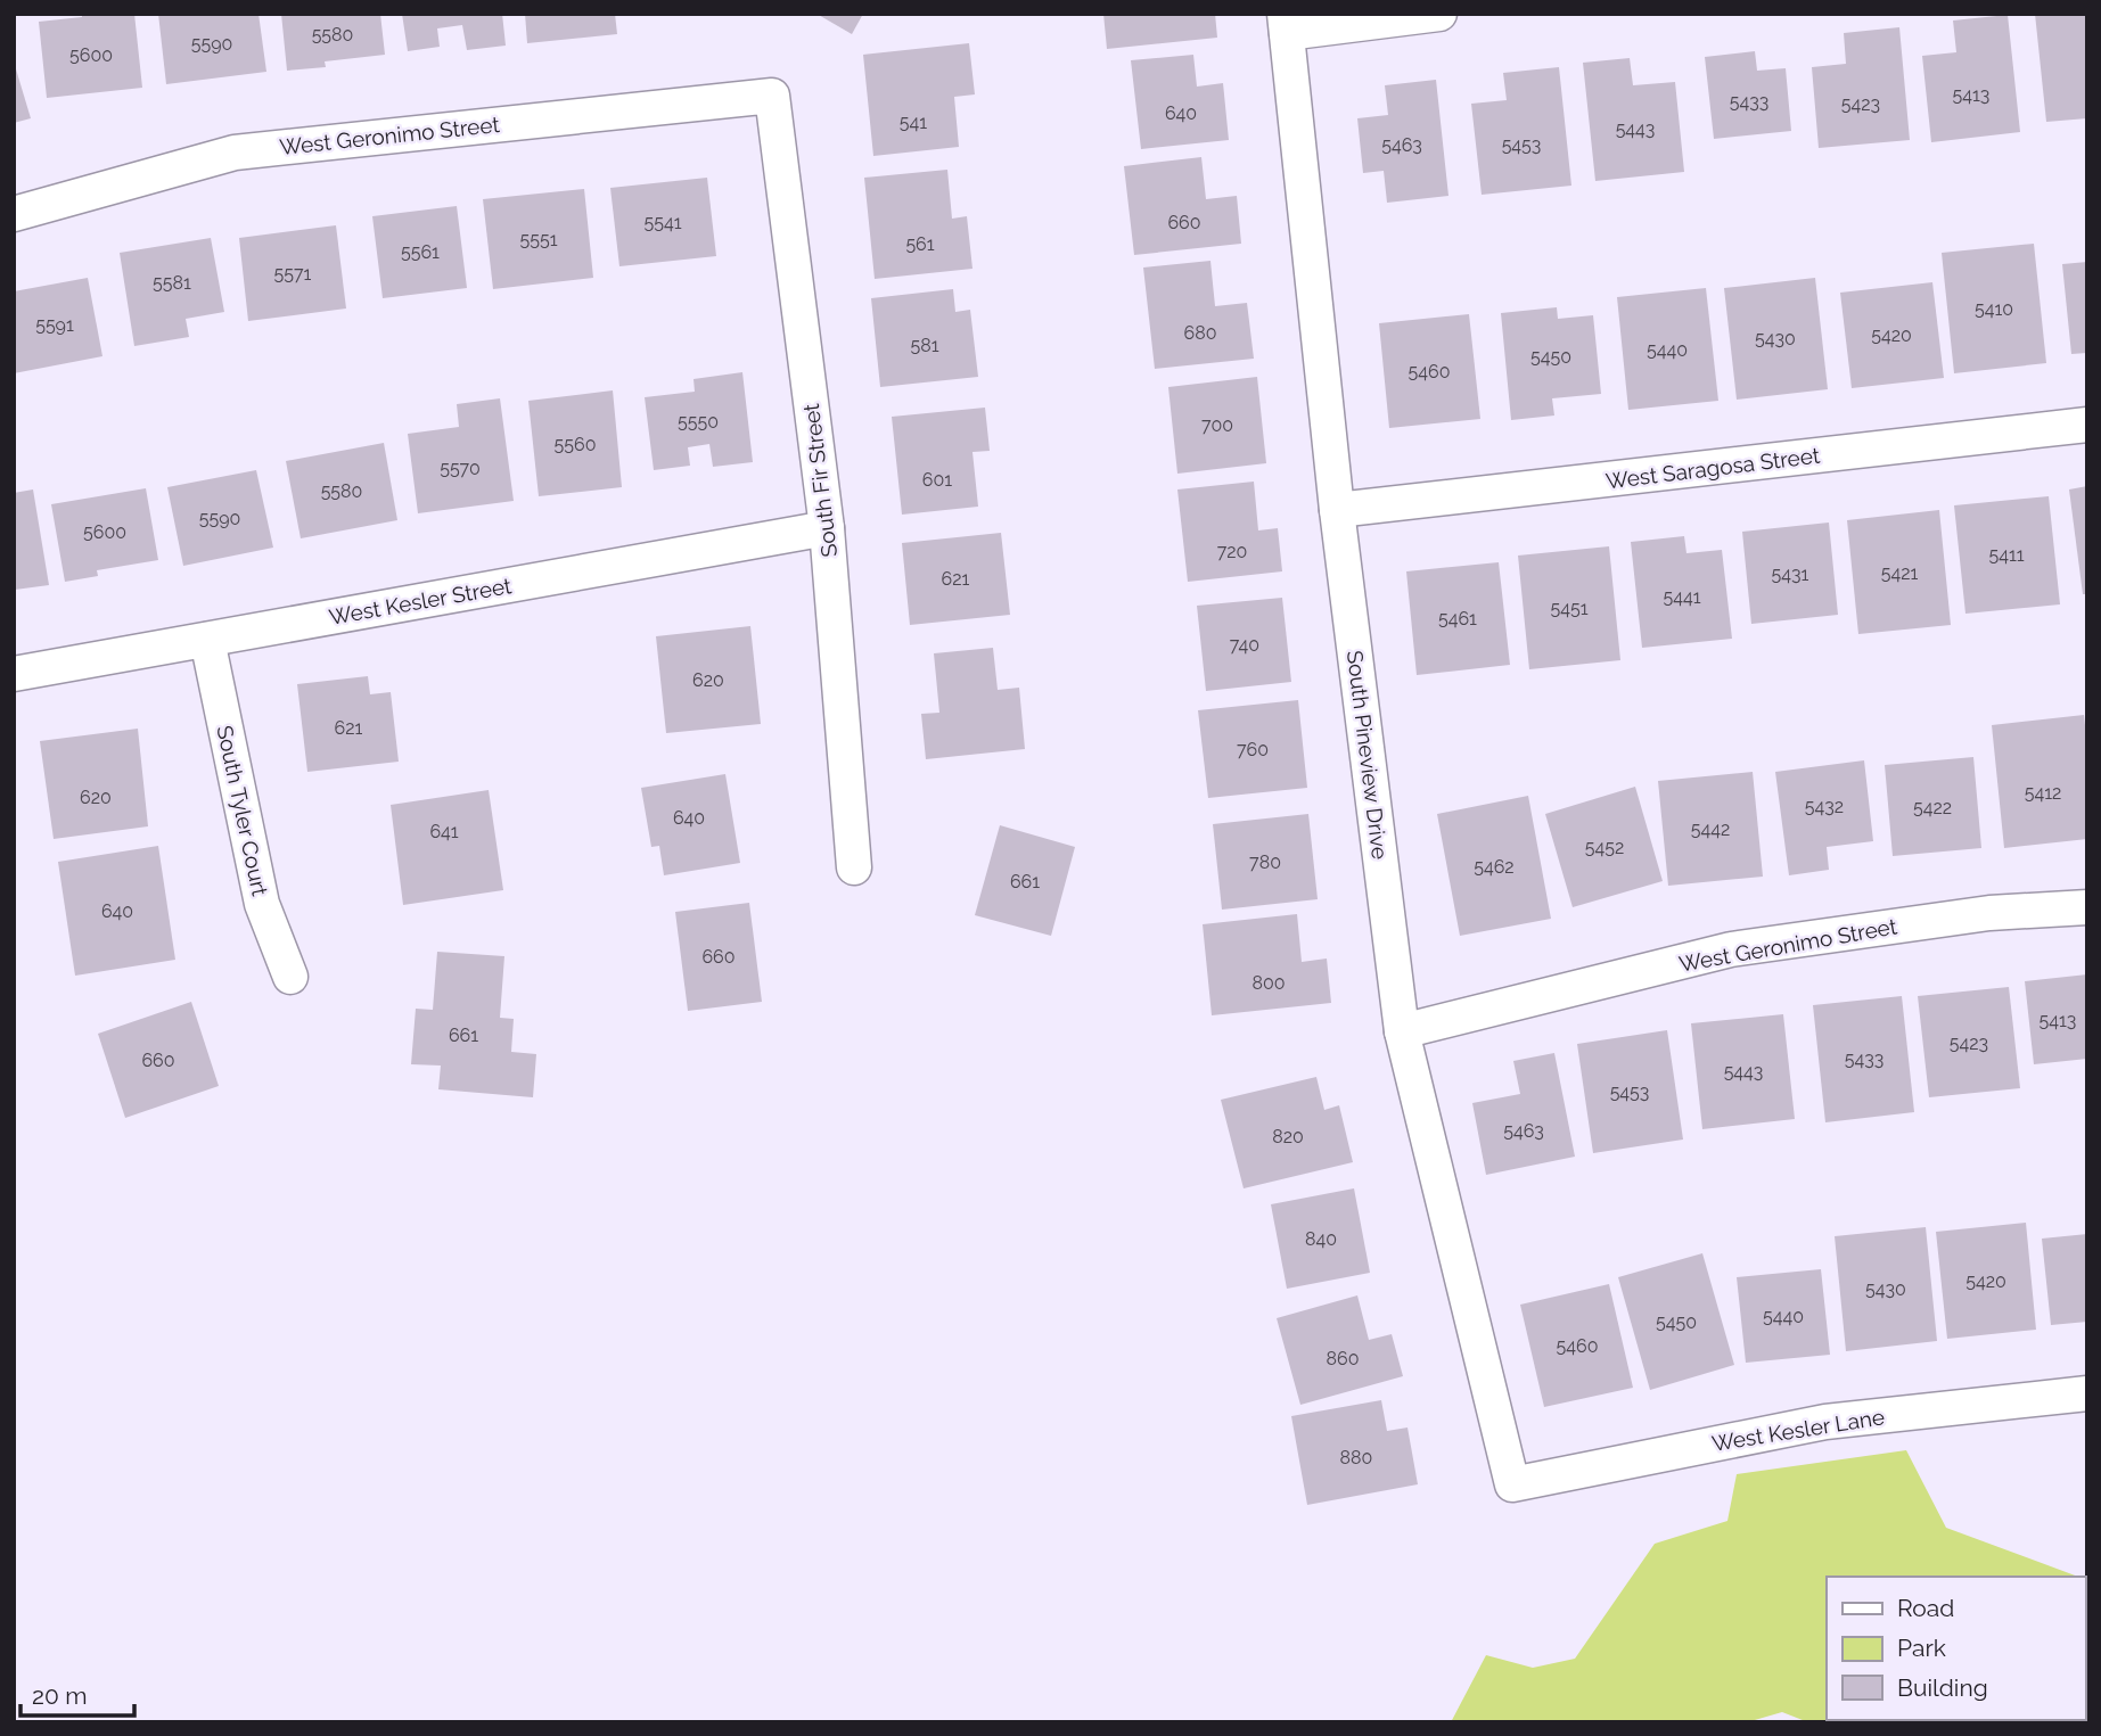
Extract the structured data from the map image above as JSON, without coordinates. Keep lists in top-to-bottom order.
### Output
{
  "streets": {
    "street": [
      "West Geronimo Street",
      "West Saragosa Street",
      "South Fir Street",
      "West Kesler Street",
      "South Pineview Drive",
      "South Tyler Court",
      "West Kesler Lane"
    ]
  },
  "crossings": [
    ["West Geronimo Street", "South Fir Street"],
    ["West Geronimo Street", "South Pineview Drive"],
    ["West Saragosa Street", "South Pineview Drive"],
    ["South Fir Street", "West Kesler Street"],
    ["West Kesler Street", "South Tyler Court"],
    ["South Pineview Drive", "West Kesler Lane"]
  ],
  "house_numbers": [
    "5580",
    "5590",
    "5600",
    "5413",
    "5433",
    "5423",
    "640",
    "541",
    "5443",
    "5463",
    "5453",
    "5541",
    "660",
    "5551",
    "561",
    "5561",
    "5571",
    "5581",
    "5410",
    "5591",
    "680",
    "5420",
    "5430",
    "581",
    "5440",
    "5450",
    "5460",
    "5550",
    "700",
    "5560",
    "5570",
    "601",
    "5580",
    "5590",
    "5600",
    "720",
    "5411",
    "5421",
    "5431",
    "621",
    "5441",
    "5451",
    "5461",
    "740",
    "620",
    "621",
    "760",
    "5412",
    "620",
    "5432",
    "5422",
    "640",
    "5442",
    "641",
    "5452",
    "780",
    "5462",
    "661",
    "640",
    "660",
    "800",
    "5413",
    "661",
    "5423",
    "5433",
    "660",
    "5443",
    "5453",
    "5463",
    "820",
    "840",
    "5420",
    "5430",
    "5440",
    "5450",
    "5460",
    "860",
    "880"
  ],
  "legend": ["Road", "Park", "Building"],
  "scale_bar": "20 m"
}
